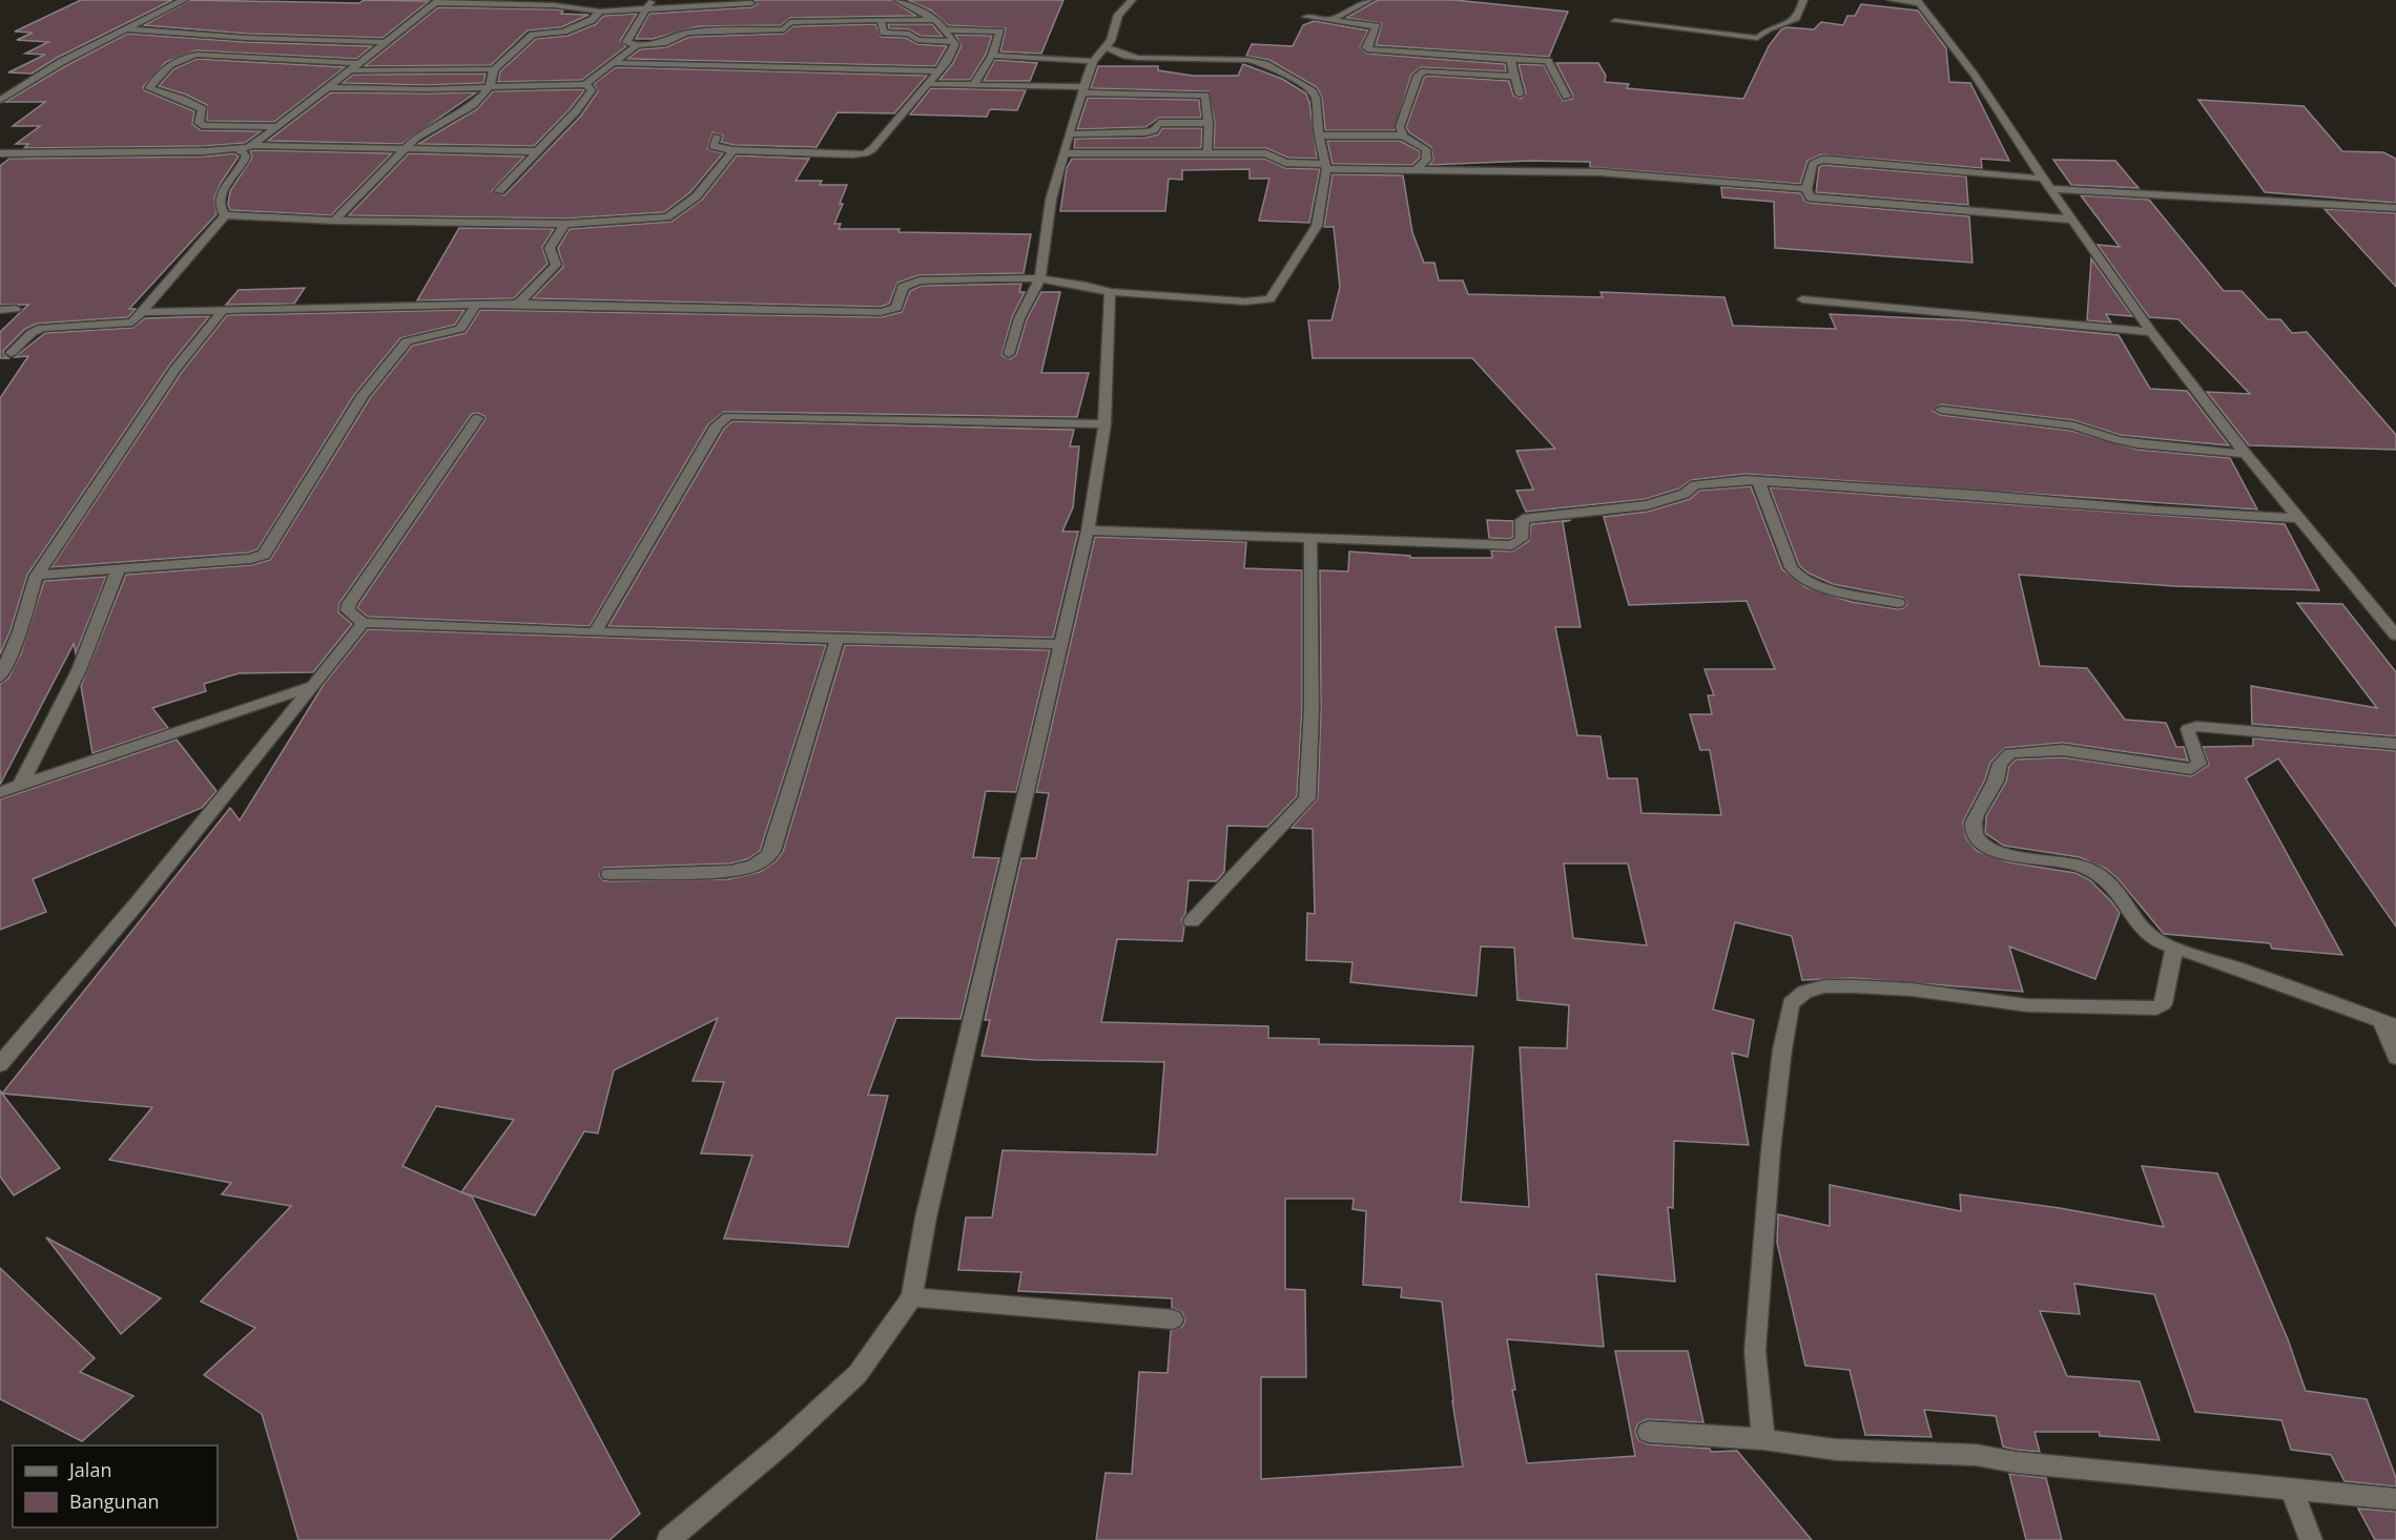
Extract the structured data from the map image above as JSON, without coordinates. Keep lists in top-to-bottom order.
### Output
{
  "legend": ["Jalan", "Bangunan"]
}
